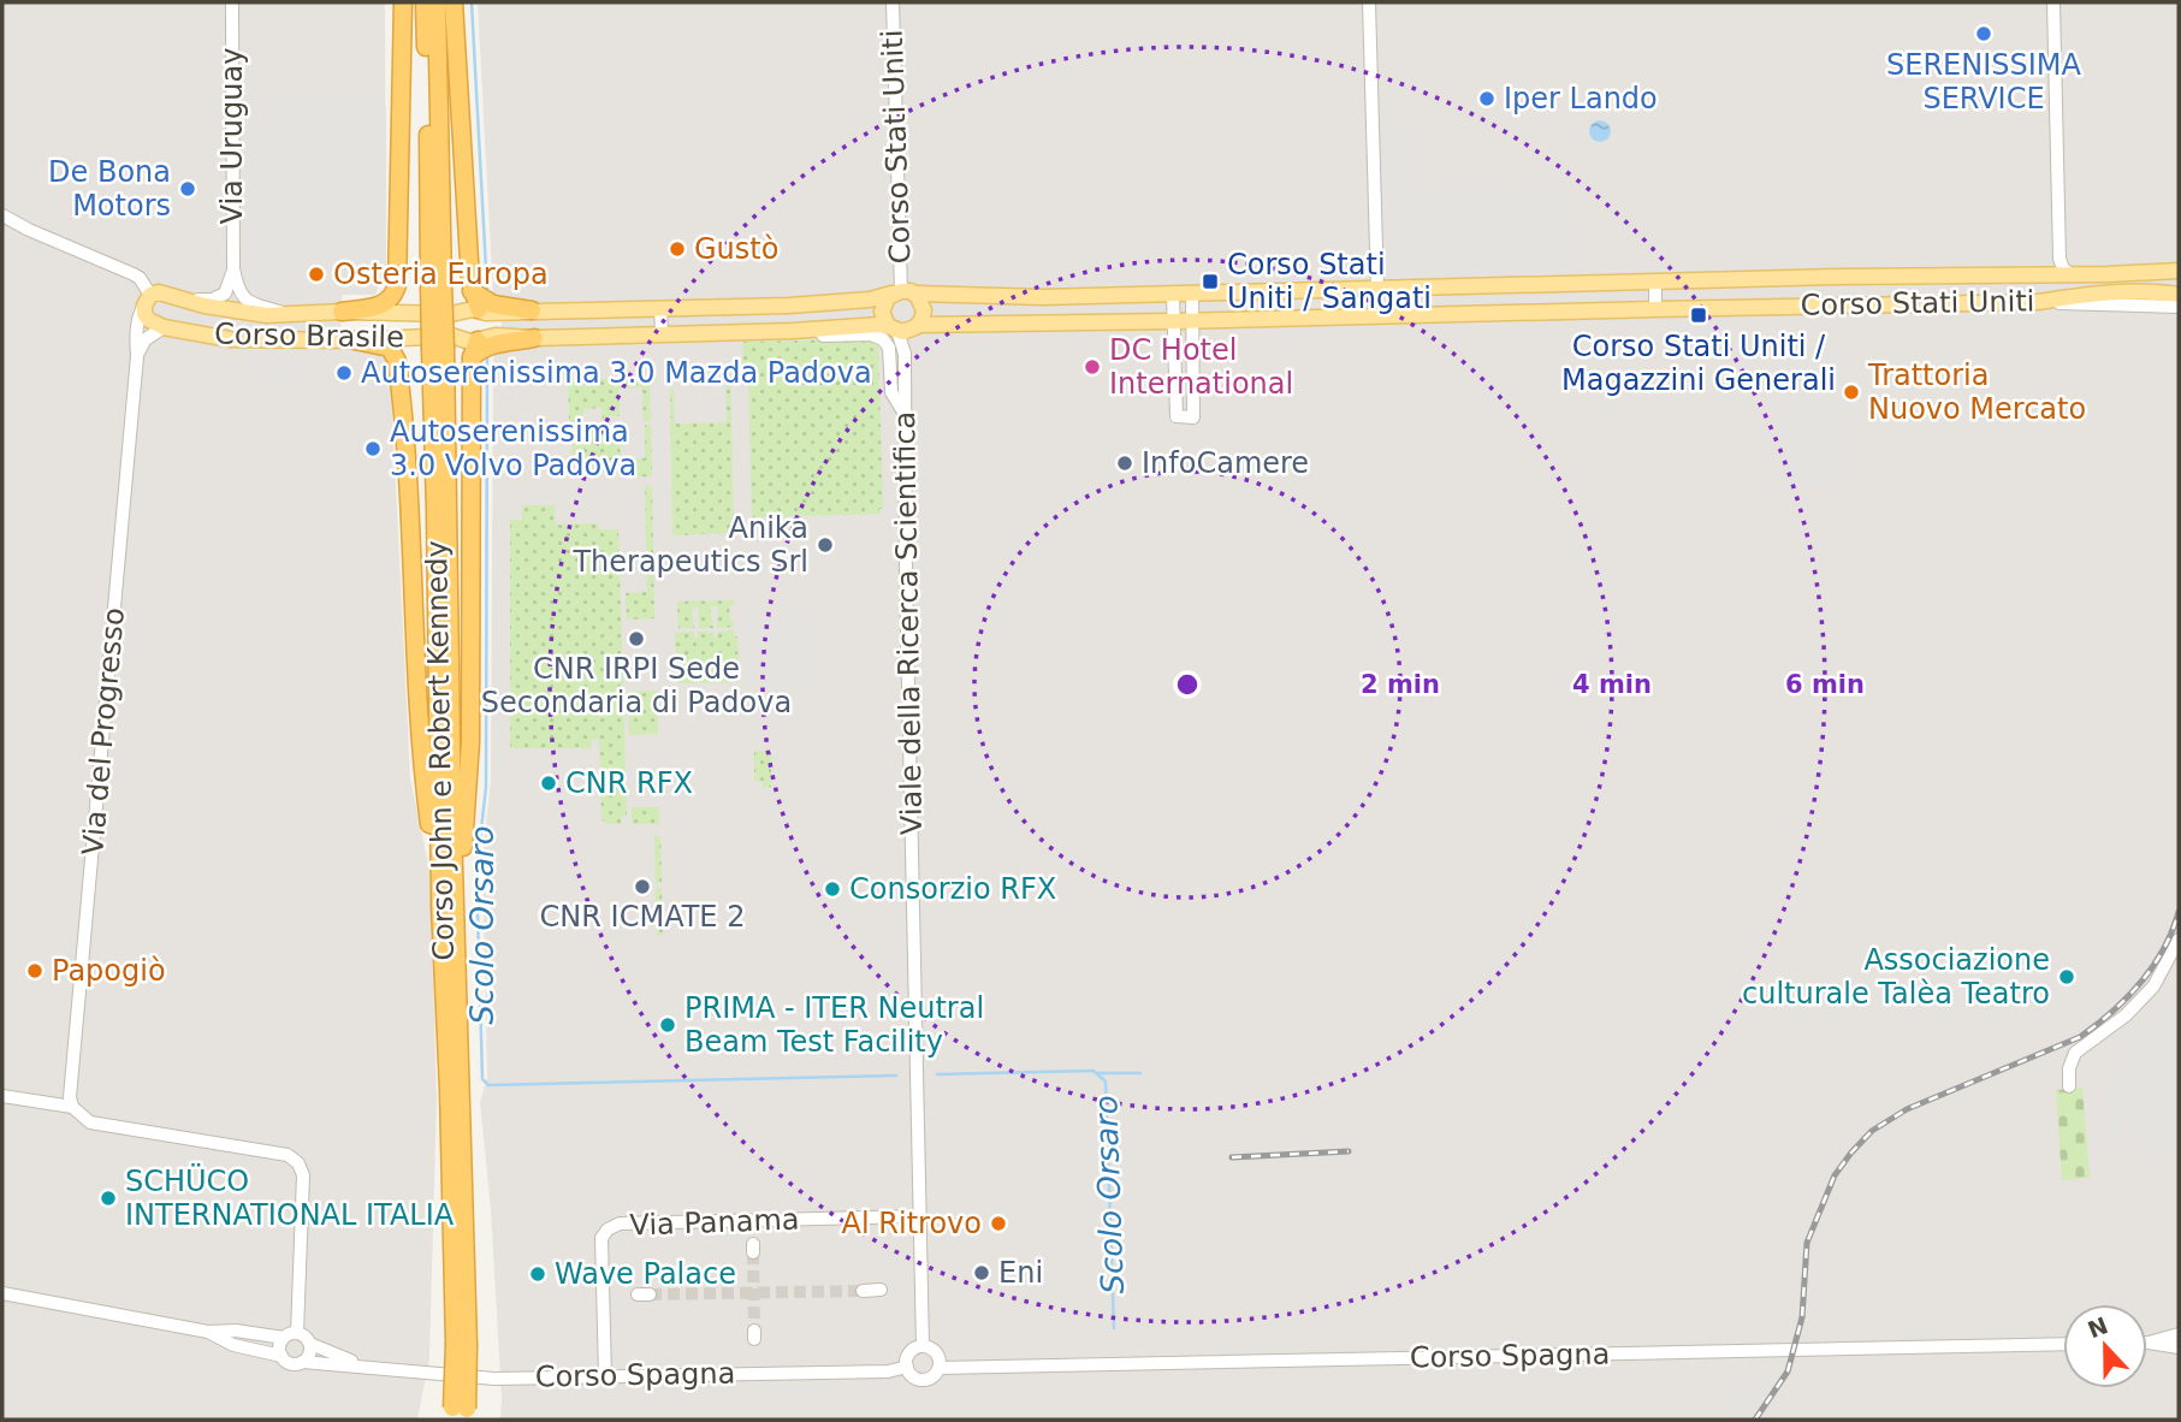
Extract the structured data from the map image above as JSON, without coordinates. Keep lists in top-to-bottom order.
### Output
{
  "streets": {
    "highway": ["Corso John e Robert Kennedy"],
    "main road": ["Corso Stati Uniti", "Corso Brasile"],
    "street": [
      "Via Uruguay",
      "Viale della Ricerca Scientifica",
      "Via del Progresso",
      "Via Panama",
      "Corso Spagna"
    ]
  },
  "crossings": [
    ["Via Uruguay", "Corso Brasile"],
    ["Corso Stati Uniti", "Corso Brasile"],
    ["Corso Stati Uniti", "Viale della Ricerca Scientifica"],
    ["Corso Brasile", "Via del Progresso"],
    ["Corso Brasile", "Corso John e Robert Kennedy"],
    ["Viale della Ricerca Scientifica", "Via Panama"],
    ["Viale della Ricerca Scientifica", "Corso Spagna"],
    ["Via Panama", "Corso Spagna"]
  ],
  "water": ["Scolo Orsaro"],
  "places": {
    "other": [
      "SERENISSIMA SERVICE",
      "Iper Lando",
      "De Bona Motors",
      "Gustò",
      "Osteria Europa",
      "DC Hotel International",
      "Autoserenissima 3.0 Mazda Padova",
      "Trattoria Nuovo Mercato",
      "Autoserenissima 3.0 Volvo Padova",
      "InfoCamere",
      "Anika Therapeutics Srl",
      "CNR IRPI Sede Secondaria di Padova",
      "CNR RFX",
      "CNR ICMATE 2",
      "Consorzio RFX",
      "Papogiò",
      "Associazione culturale Talèa Teatro",
      "PRIMA - ITER Neutral Beam Test Facility",
      "SCHÜCO INTERNATIONAL ITALIA",
      "Al Ritrovo",
      "Eni",
      "Wave Palace"
    ],
    "transit": ["Corso Stati Uniti / Sangati", "Corso Stati Uniti / Magazzini Generali"]
  },
  "north": "top",
  "rings": ["2 min", "4 min", "6 min"]
}
